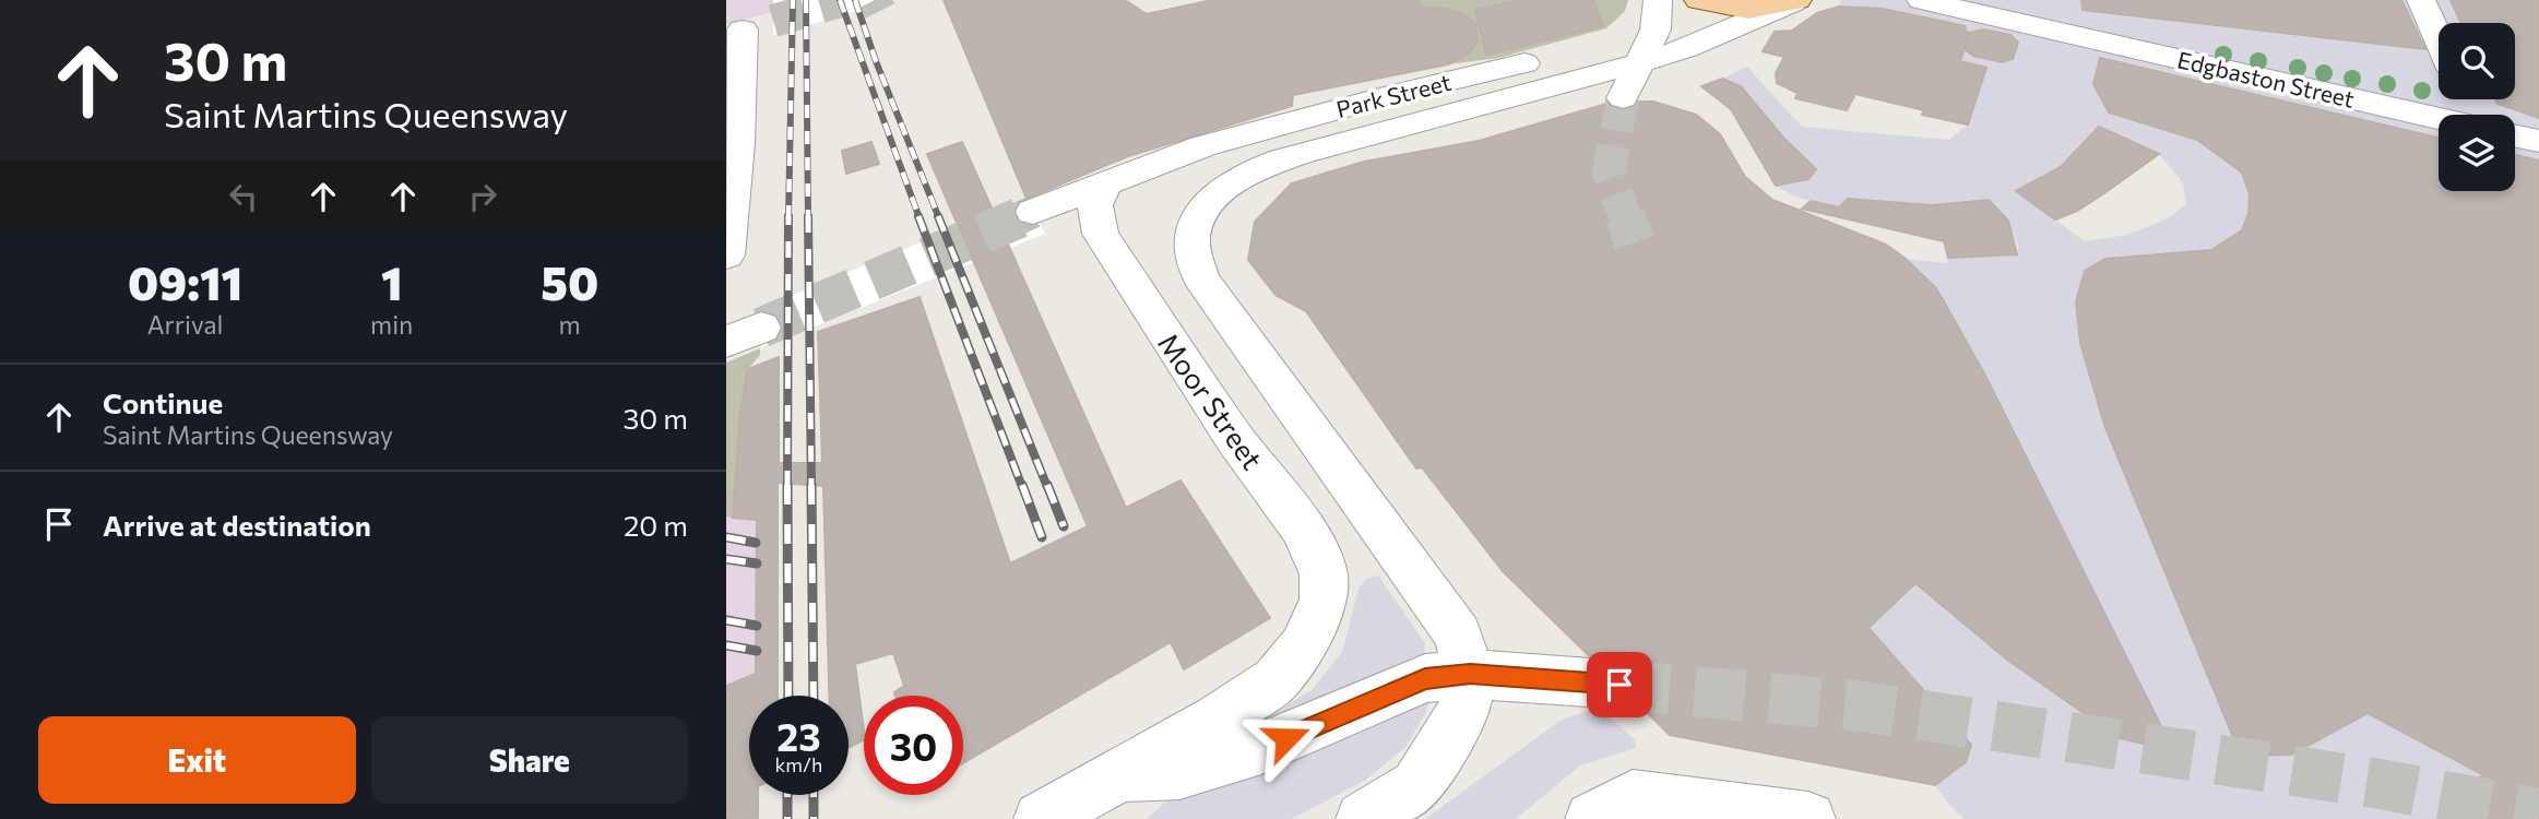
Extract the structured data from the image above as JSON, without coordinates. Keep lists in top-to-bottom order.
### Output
{
  "streets": {
    "street": ["Edgbaston Street", "Park Street", "Moor Street"]
  },
  "crossings": [
    ["Park Street", "Moor Street"]
  ],
  "page": {
    "turn": ["30 m", "Saint Martins Queensway"],
    "eta": [
      "09:11",
      "Arrival",
      "1",
      "min",
      "50",
      "m"
    ],
    "list": [
      {
        "name": "Continue",
        "note": "Saint Martins Queensway",
        "value": "30 m"
      },
      {
        "name": "Arrive at destination",
        "value": "20 m"
      }
    ],
    "speed": "23 km/h",
    "limit": "30",
    "buttons": ["Exit", "Share"]
  }
}
